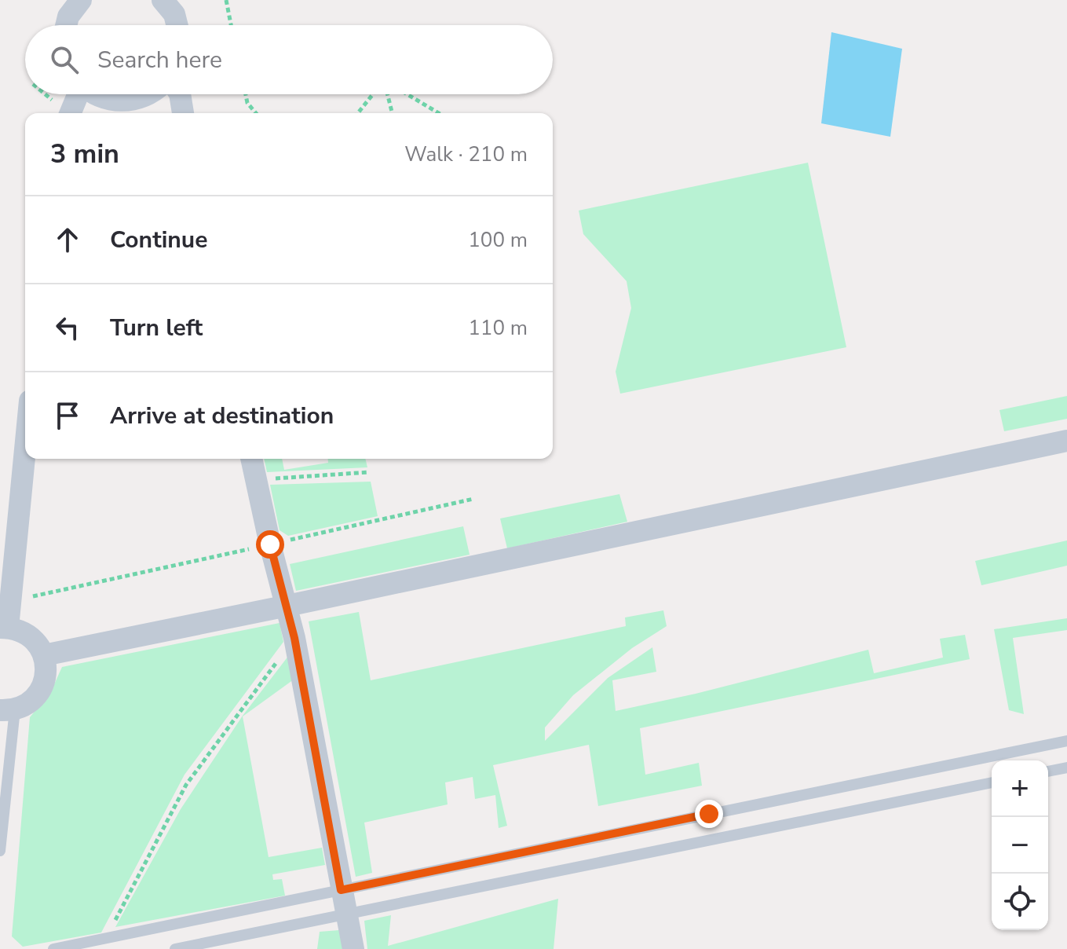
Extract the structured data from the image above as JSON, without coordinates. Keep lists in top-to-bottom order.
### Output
{
  "page": {
    "search": "Search here",
    "heading": ["3 min", "Walk · 210 m"],
    "list": [
      ["Continue", "100 m"],
      ["Turn left", "110 m"],
      "Arrive at destination"
    ],
    "map_buttons": ["+", "−"]
  }
}
